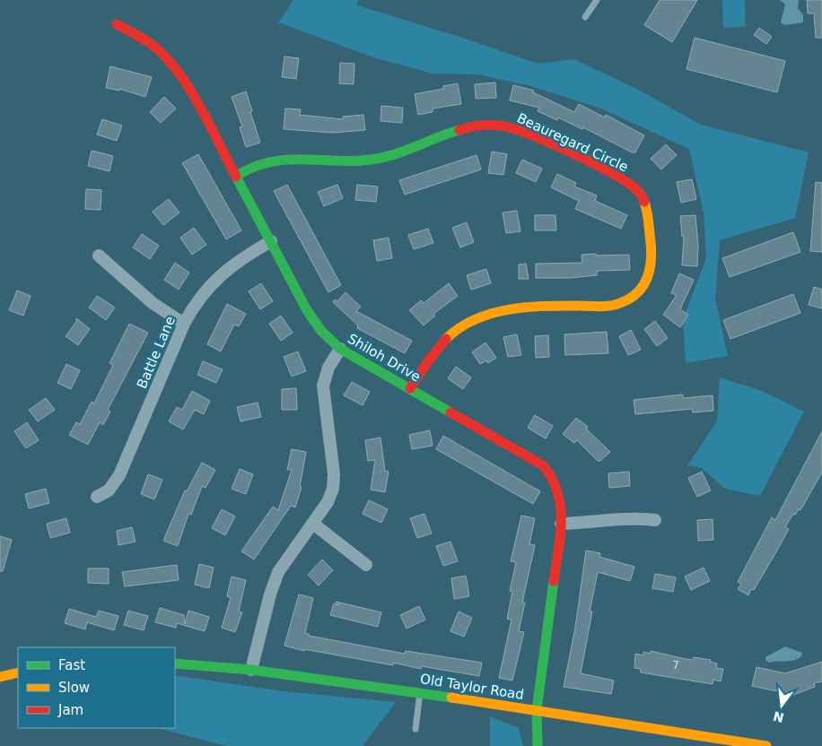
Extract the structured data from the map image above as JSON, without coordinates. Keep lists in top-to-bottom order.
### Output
{
  "streets": {
    "street": [
      "Beauregard Circle",
      "Battle Lane",
      "Shiloh Drive",
      "Old Taylor Road"
    ]
  },
  "crossings": [
    ["Beauregard Circle", "Shiloh Drive"],
    ["Battle Lane", "Shiloh Drive"],
    ["Shiloh Drive", "Old Taylor Road"]
  ],
  "house_numbers": ["7"],
  "legend": ["Fast", "Slow", "Jam"],
  "north": "bottom"
}
